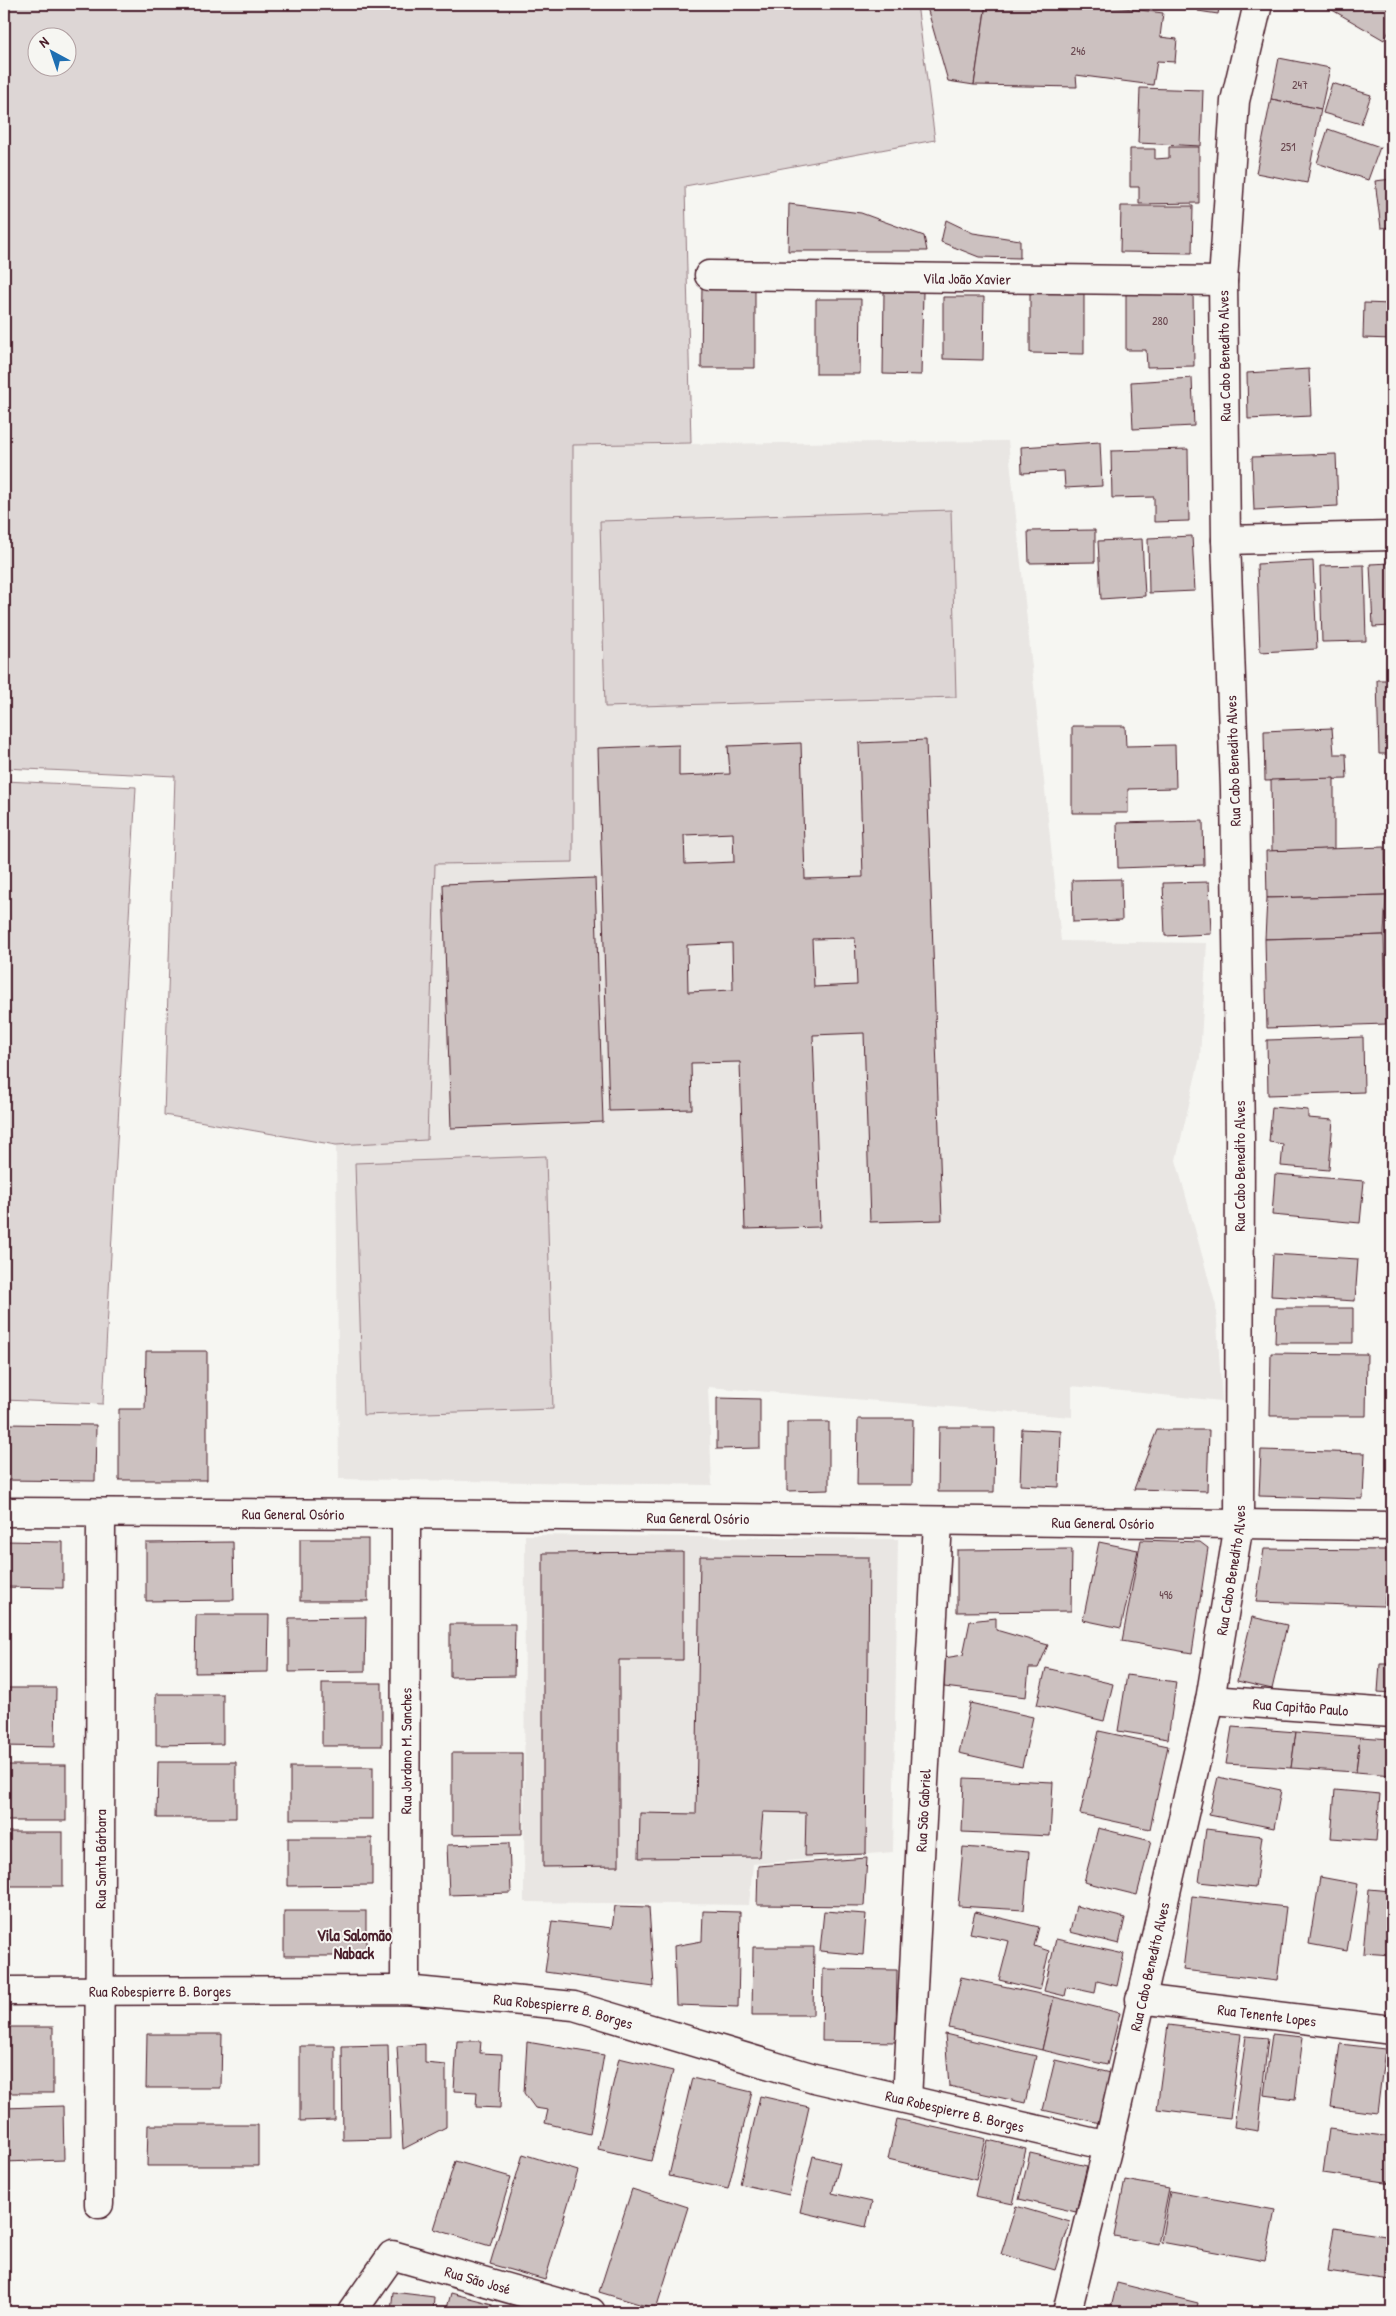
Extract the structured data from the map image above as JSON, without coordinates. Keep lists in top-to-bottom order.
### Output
{
  "streets": {
    "street": [
      "Vila João Xavier",
      "Rua Cabo Benedito Alves",
      "Rua General Osório",
      "Rua Capitão Paulo",
      "Rua Jordano M. Sanches",
      "Rua São Gabriel",
      "Rua Santa Bárbara",
      "Rua Robespierre B. Borges",
      "Rua Tenente Lopes",
      "Rua São José"
    ]
  },
  "crossings": [
    ["Vila João Xavier", "Rua Cabo Benedito Alves"],
    ["Rua Cabo Benedito Alves", "Rua General Osório"],
    ["Rua Cabo Benedito Alves", "Rua Capitão Paulo"],
    ["Rua Cabo Benedito Alves", "Rua Robespierre B. Borges"],
    ["Rua Cabo Benedito Alves", "Rua Tenente Lopes"],
    ["Rua General Osório", "Rua Jordano M. Sanches"],
    ["Rua General Osório", "Rua São Gabriel"],
    ["Rua General Osório", "Rua Santa Bárbara"],
    ["Rua Jordano M. Sanches", "Rua Robespierre B. Borges"],
    ["Rua São Gabriel", "Rua Robespierre B. Borges"],
    ["Rua Santa Bárbara", "Rua Robespierre B. Borges"]
  ],
  "districts": ["Vila Salomão Naback"],
  "house_numbers": [
    "246",
    "247",
    "251",
    "280",
    "496"
  ],
  "north": "top left"
}
